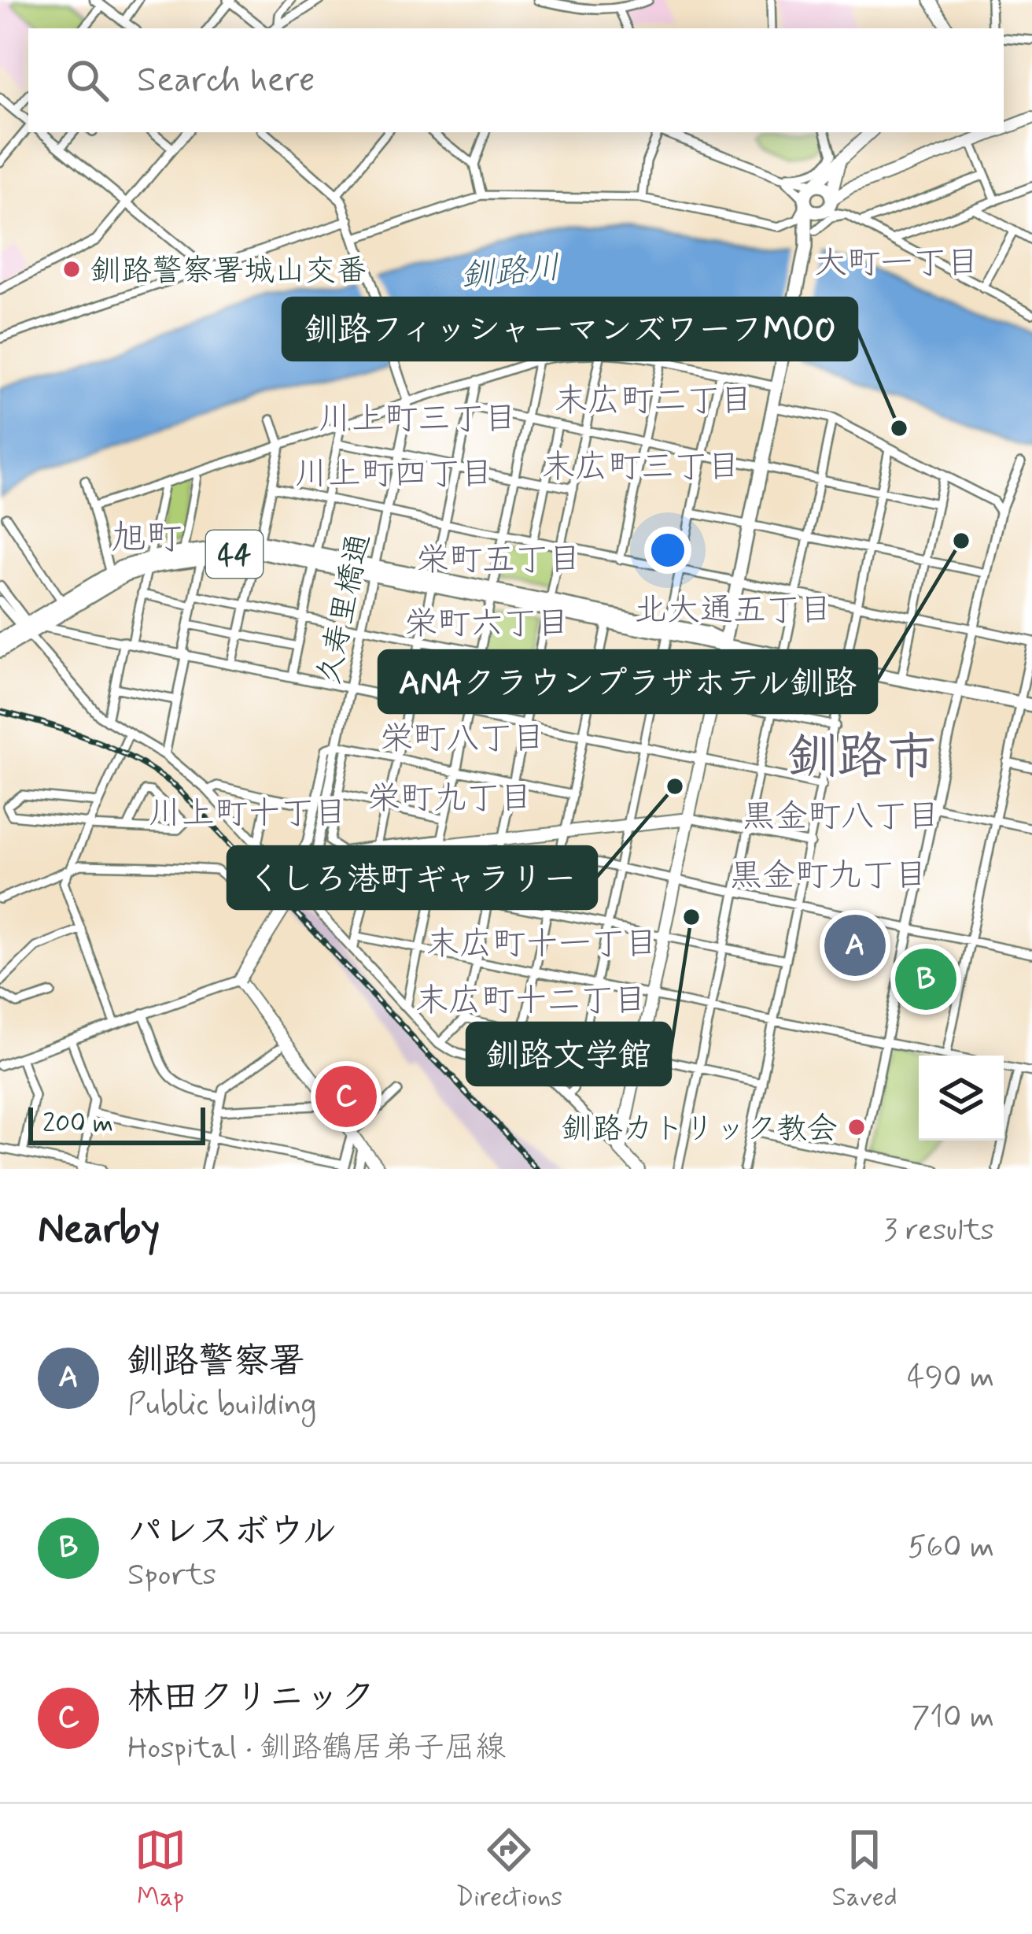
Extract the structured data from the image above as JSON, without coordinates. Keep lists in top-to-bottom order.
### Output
{
  "streets": {
    "highway": ["44"],
    "street": ["久寿里橋通"]
  },
  "crossings": [
    ["44", "久寿里橋通"]
  ],
  "districts": [
    "大町一丁目",
    "末広町二丁目",
    "川上町三丁目",
    "末広町三丁目",
    "川上町四丁目",
    "旭町",
    "栄町五丁目",
    "北大通五丁目",
    "栄町六丁目",
    "栄町八丁目",
    "釧路市",
    "栄町九丁目",
    "川上町十丁目",
    "黒金町八丁目",
    "黒金町九丁目",
    "末広町十一丁目",
    "末広町十二丁目"
  ],
  "water": ["釧路川"],
  "places": [
    "釧路警察署城山交番",
    "釧路フィッシャーマンズワーフMOO",
    "ANAクラウンプラザホテル釧路",
    "くしろ港町ギャラリー",
    "釧路文学館",
    "釧路カトリック教会"
  ],
  "scale_bar": "200 m",
  "page": {
    "search": "Search here",
    "pins": ["A", "B", "C"],
    "scale": "200 m",
    "heading": ["Nearby", "3 results"],
    "list": [
      {
        "mark": "A",
        "name": "釧路警察署",
        "note": "Public building",
        "value": "490 m"
      },
      {
        "mark": "B",
        "name": "パレスボウル",
        "note": "Sports",
        "value": "560 m"
      },
      {
        "mark": "C",
        "name": "林田クリニック",
        "note": "Hospital · 釧路鶴居弟子屈線",
        "value": "710 m"
      }
    ],
    "nav": ["Map", "Directions", "Saved"]
  }
}
